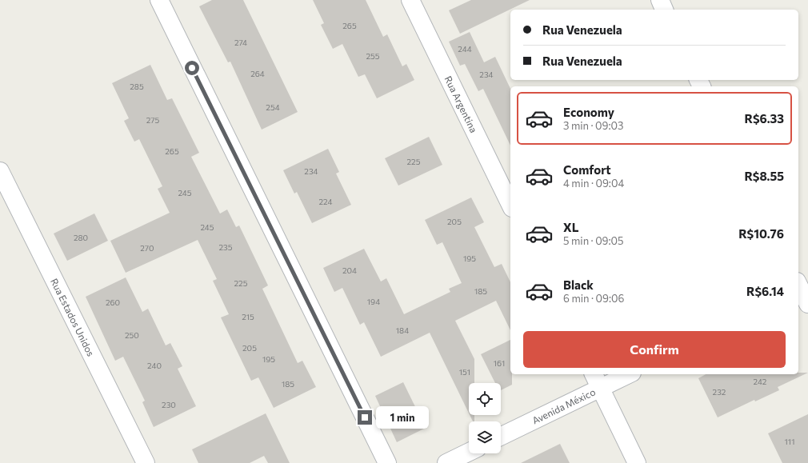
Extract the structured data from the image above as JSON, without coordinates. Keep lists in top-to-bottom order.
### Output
{
  "streets": {
    "street": ["Rua Argentina", "Rua Estados Unidos", "Avenida México"]
  },
  "house_numbers": [
    "265",
    "274",
    "244",
    "255",
    "264",
    "234",
    "285",
    "254",
    "275",
    "265",
    "225",
    "234",
    "245",
    "224",
    "205",
    "245",
    "280",
    "235",
    "270",
    "195",
    "204",
    "225",
    "185",
    "194",
    "260",
    "215",
    "184",
    "250",
    "205",
    "195",
    "161",
    "240",
    "151",
    "242",
    "185",
    "232",
    "230",
    "111"
  ],
  "page": {
    "banner": ["Rua Venezuela", "Rua Venezuela"],
    "list": [
      {
        "name": "Economy",
        "note": "3 min · 09:03",
        "value": "R$6.33"
      },
      {
        "name": "Comfort",
        "note": "4 min · 09:04",
        "value": "R$8.55"
      },
      {
        "name": "XL",
        "note": "5 min · 09:05",
        "value": "R$10.76"
      },
      {
        "name": "Black",
        "note": "6 min · 09:06",
        "value": "R$6.14"
      }
    ],
    "buttons": "Confirm",
    "bubble": "1 min"
  }
}
